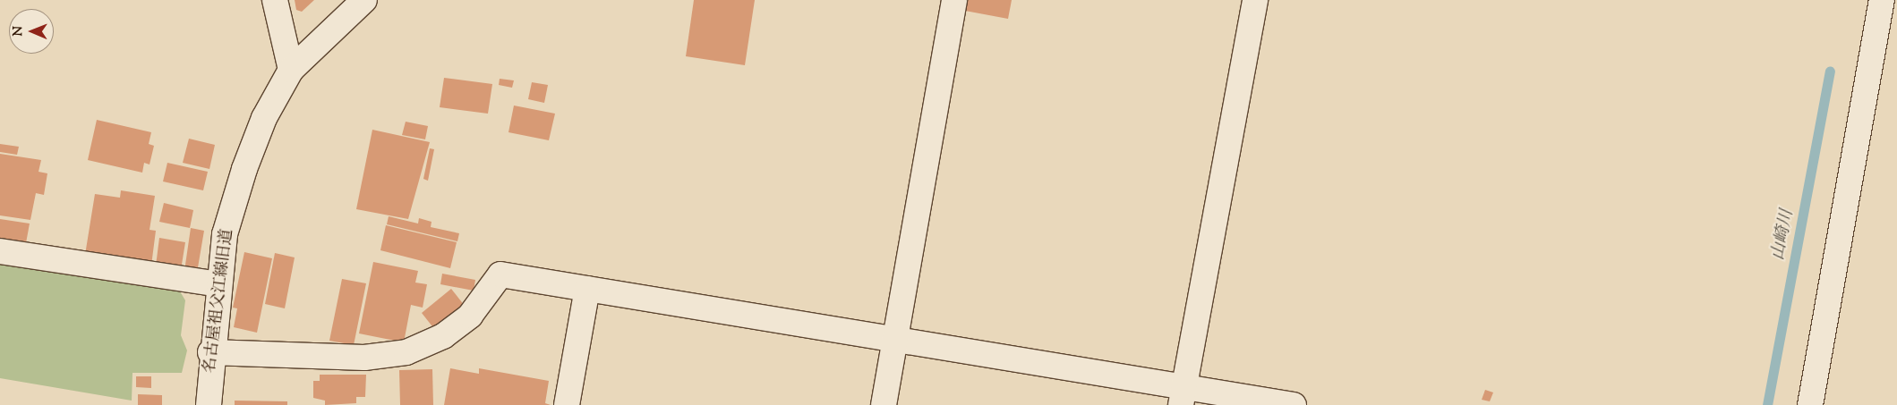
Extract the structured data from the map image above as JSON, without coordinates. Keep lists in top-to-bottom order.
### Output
{
  "streets": {
    "street": ["名古屋祖父江線旧道"]
  },
  "water": ["山崎川"],
  "north": "left"
}
